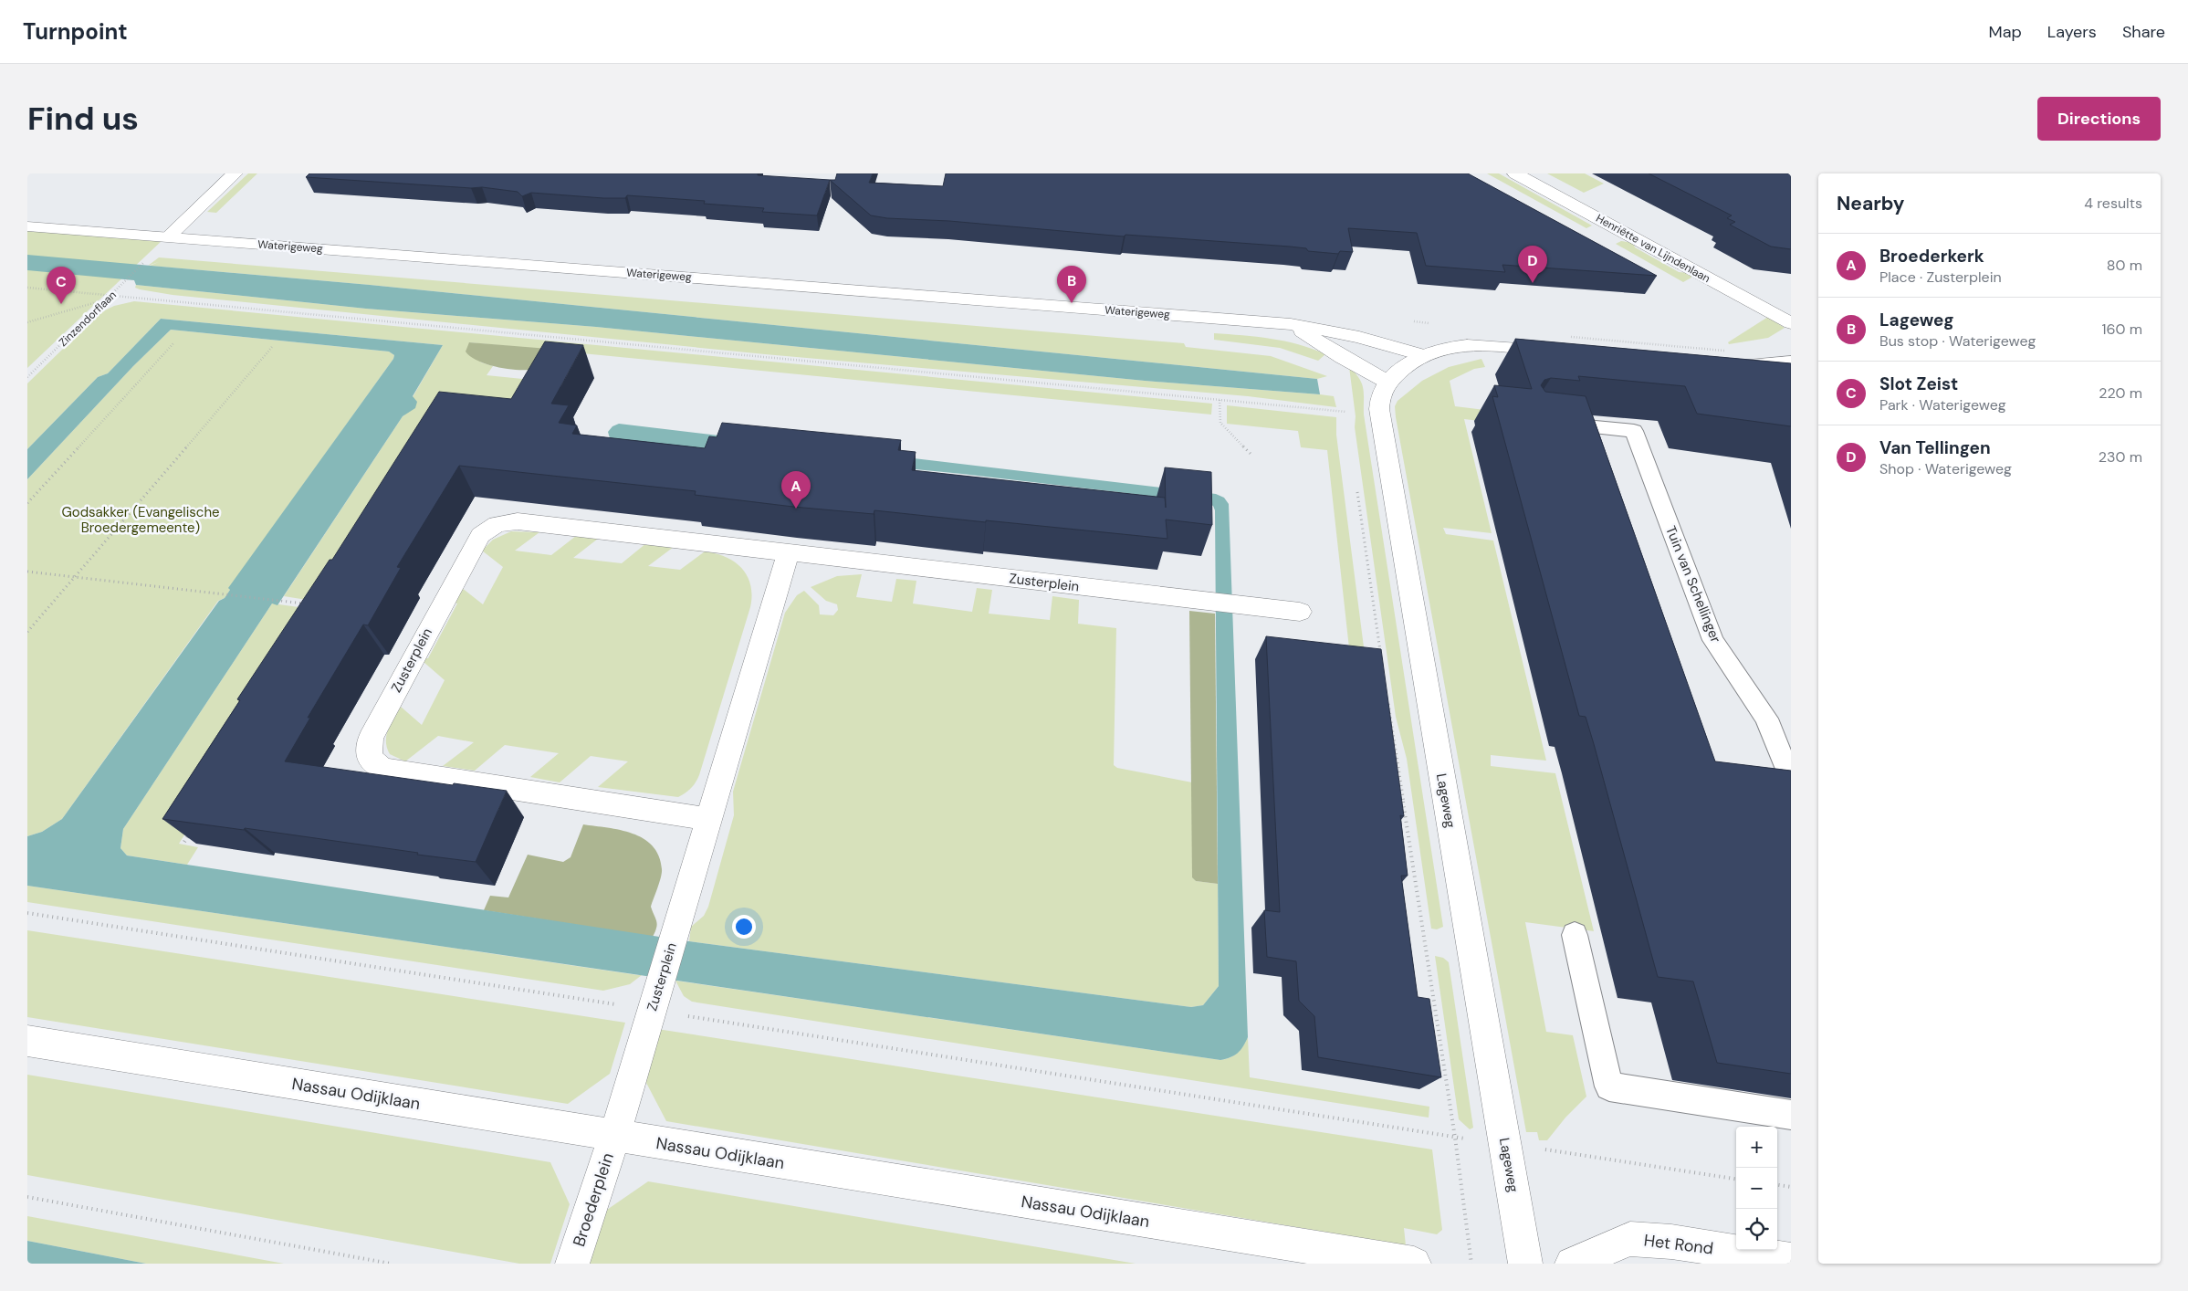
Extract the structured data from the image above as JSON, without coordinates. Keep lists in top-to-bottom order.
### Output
{
  "streets": {
    "street": [
      "Waterigeweg",
      "Henriëtte van Lijndenlaan",
      "Zusterplein",
      "Lageweg",
      "Nassau Odijklaan",
      "Broederplein",
      "Het Rond"
    ],
    "lane": ["Tuin van Schellinger"],
    "path": ["Zinzendorflaan"]
  },
  "crossings": [
    ["Waterigeweg", "Lageweg"],
    ["Zusterplein", "Nassau Odijklaan"],
    ["Zusterplein", "Broederplein"],
    ["Nassau Odijklaan", "Broederplein"]
  ],
  "parks": ["Godsakker (Evangelische Broedergemeente)"],
  "page": {
    "header": "Turnpoint",
    "nav": ["Map", "Layers", "Share"],
    "buttons": "Directions",
    "title": "Find us",
    "heading": ["Nearby", "4 results"],
    "list": [
      {
        "mark": "A",
        "name": "Broederkerk",
        "note": "Place · Zusterplein",
        "value": "80 m"
      },
      {
        "mark": "B",
        "name": "Lageweg",
        "note": "Bus stop · Waterigeweg",
        "value": "160 m"
      },
      {
        "mark": "C",
        "name": "Slot Zeist",
        "note": "Park · Waterigeweg",
        "value": "220 m"
      },
      {
        "mark": "D",
        "name": "Van Tellingen",
        "note": "Shop · Waterigeweg",
        "value": "230 m"
      }
    ],
    "pins": [
      "D",
      "B",
      "C",
      "A"
    ],
    "map_buttons": ["+", "−"]
  }
}
